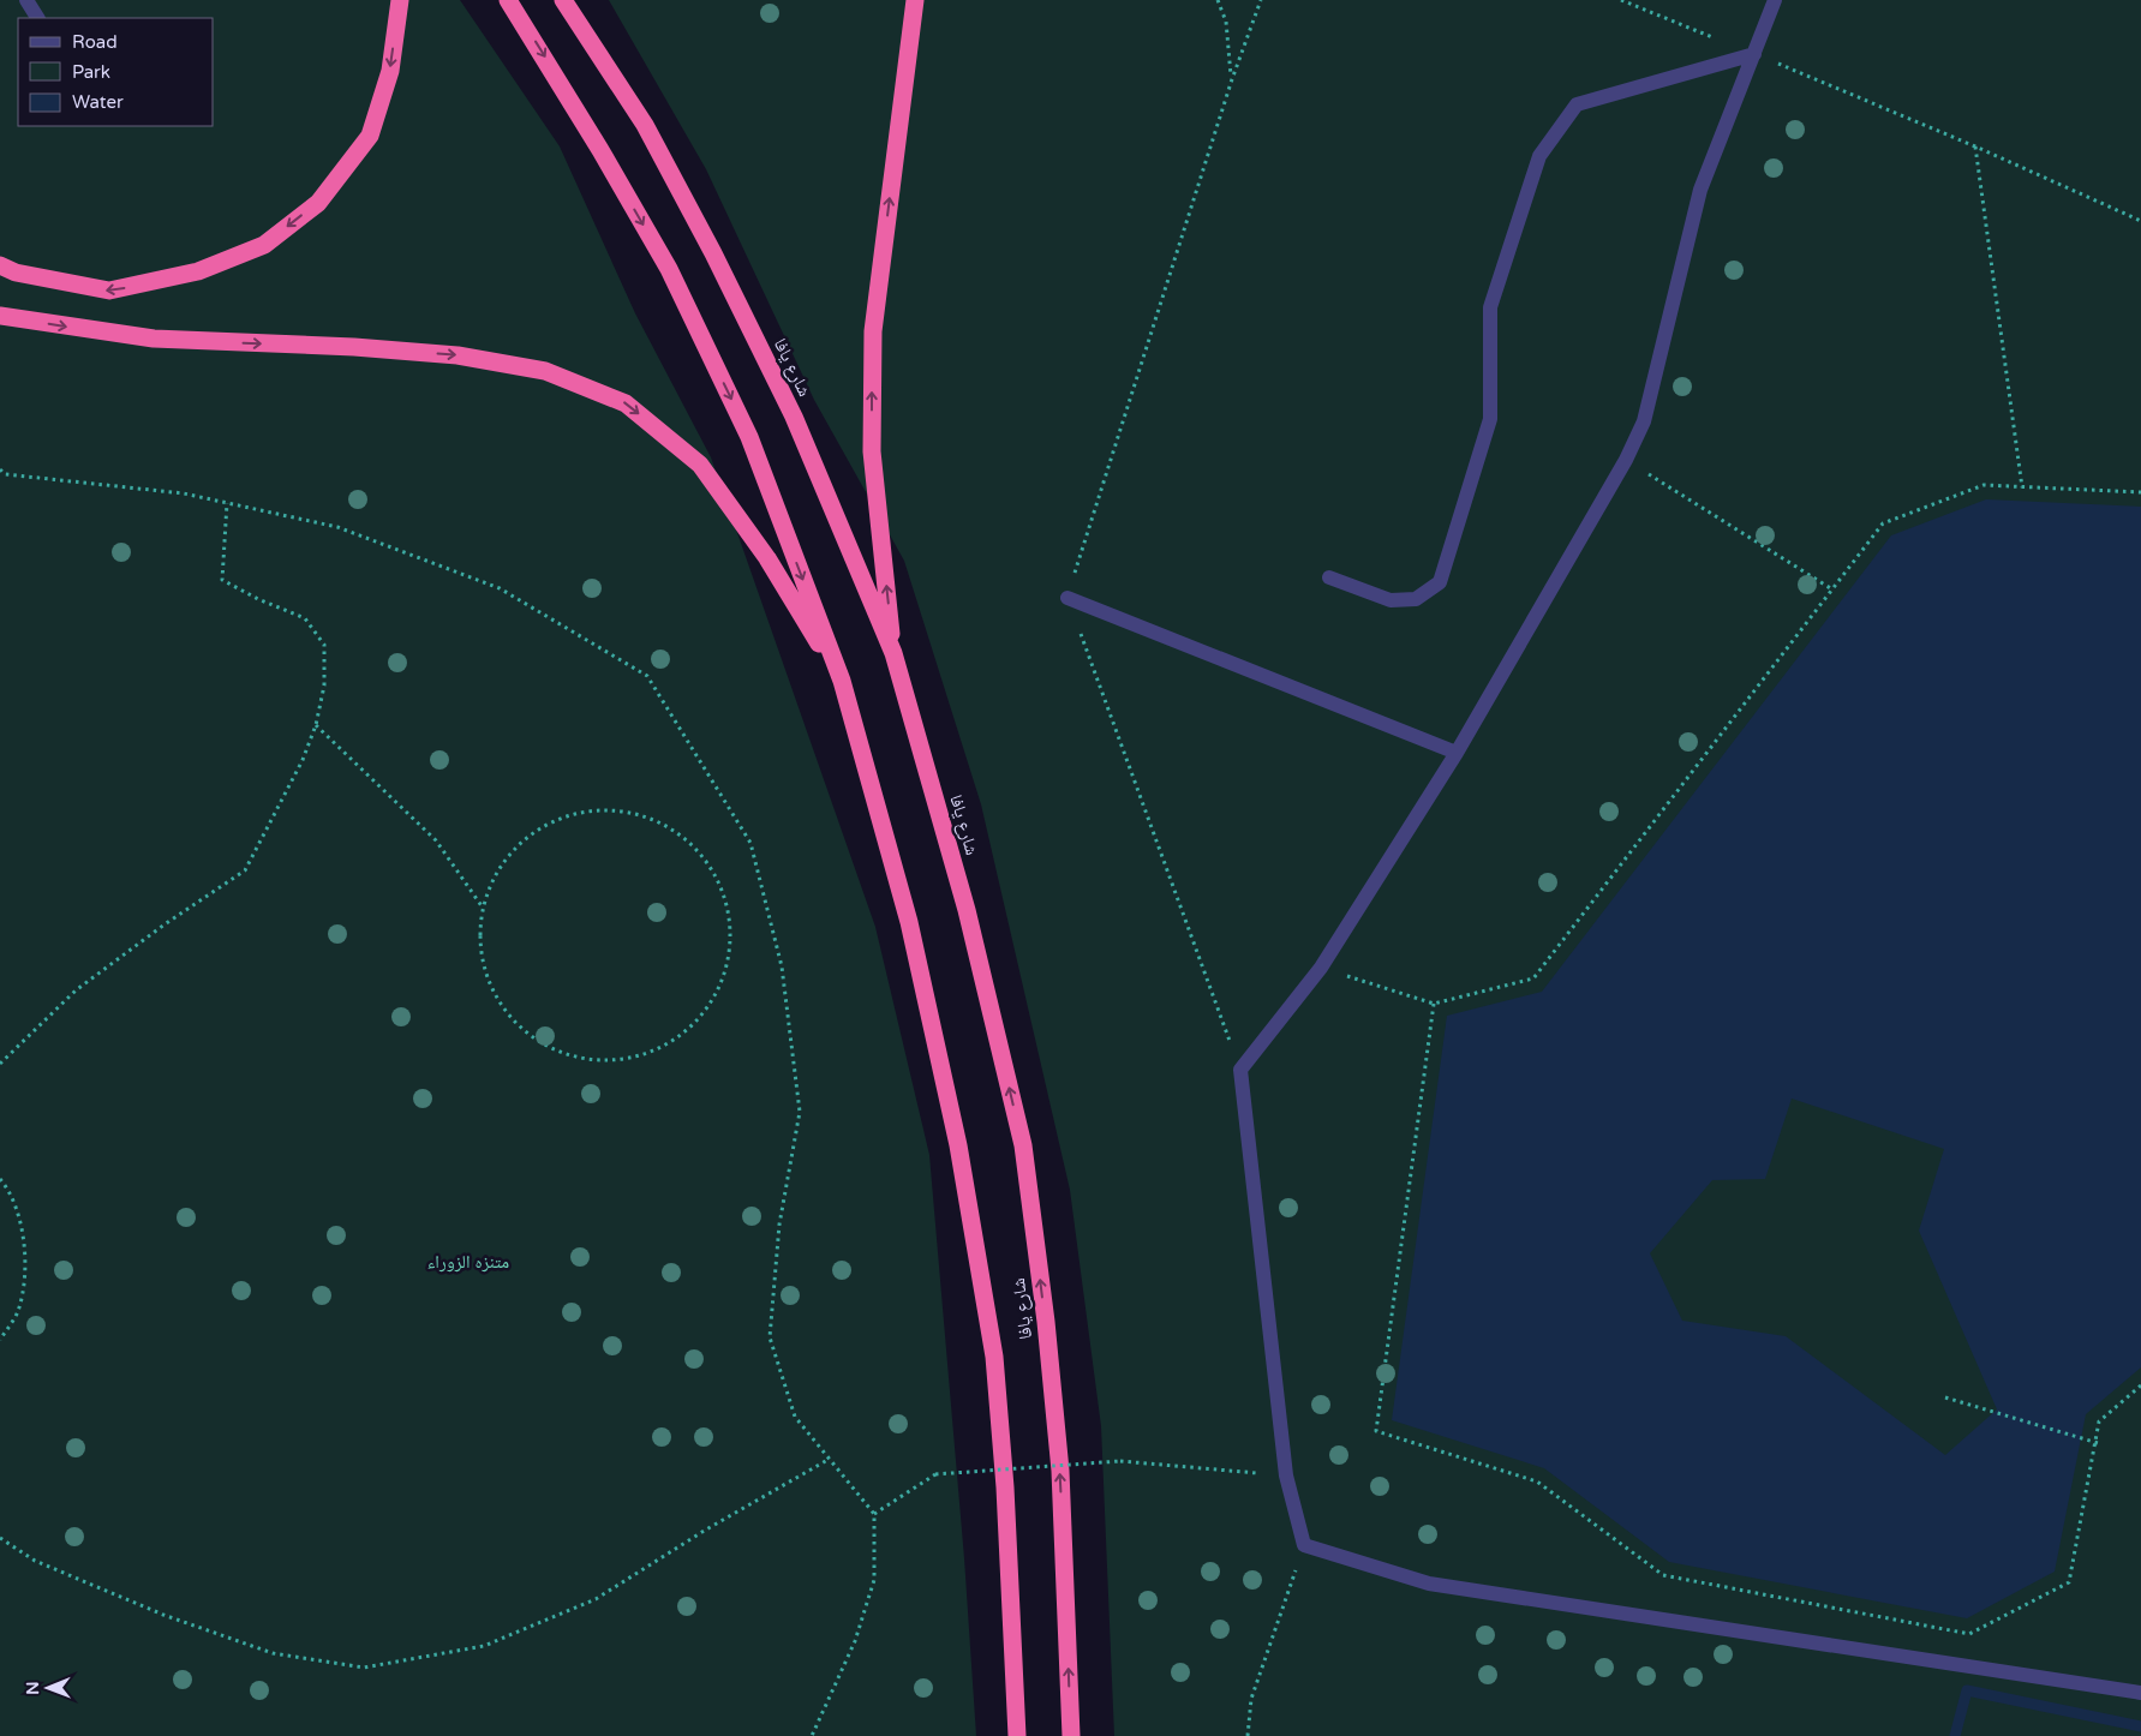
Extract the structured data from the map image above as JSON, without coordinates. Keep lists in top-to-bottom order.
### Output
{
  "streets": {
    "highway": ["شارع يافا"]
  },
  "parks": ["متنزه الزوراء"],
  "legend": ["Road", "Park", "Water"],
  "north": "left"
}
